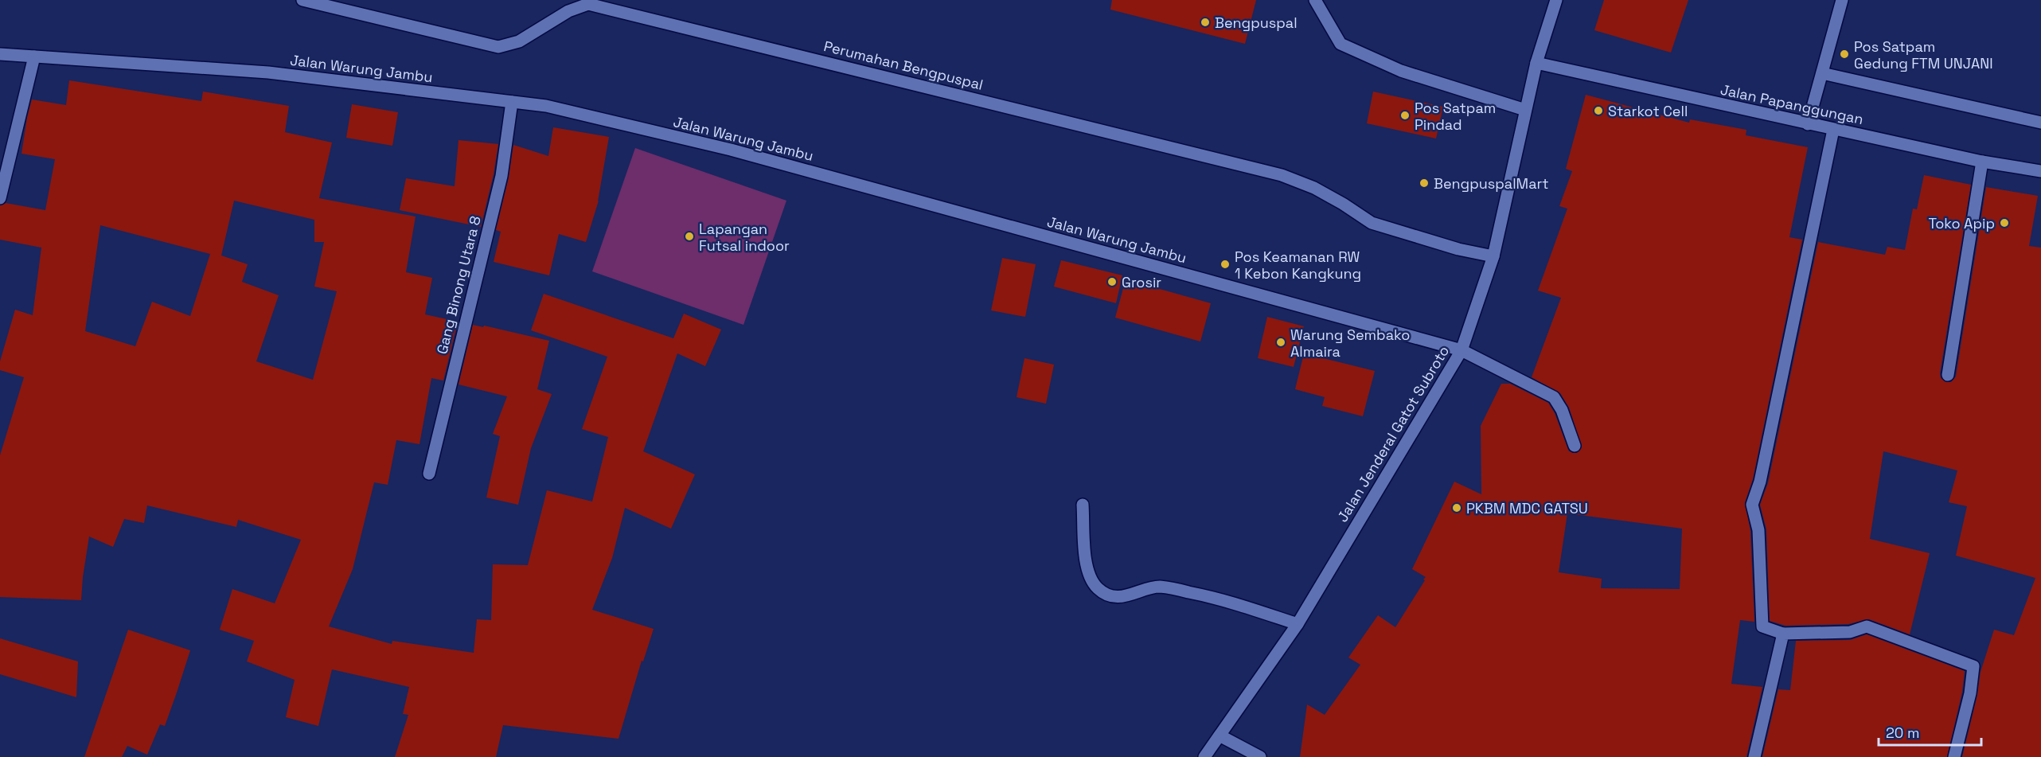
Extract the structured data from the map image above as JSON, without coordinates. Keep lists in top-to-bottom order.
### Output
{
  "streets": {
    "street": [
      "Perumahan Bengpuspal",
      "Jalan Warung Jambu",
      "Jalan Papanggungan",
      "Gang Binong Utara 8",
      "Jalan Jenderal Gatot Subroto"
    ]
  },
  "crossings": [
    ["Perumahan Bengpuspal", "Jalan Jenderal Gatot Subroto"],
    ["Jalan Warung Jambu", "Gang Binong Utara 8"],
    ["Jalan Warung Jambu", "Jalan Jenderal Gatot Subroto"],
    ["Jalan Papanggungan", "Jalan Jenderal Gatot Subroto"]
  ],
  "places": [
    "Bengpuspal",
    "Pos Satpam Gedung FTM UNJANI",
    "Starkot Cell",
    "Pos Satpam Pindad",
    "BengpuspalMart",
    "Toko Apip",
    "Lapangan Futsal indoor",
    "Pos Keamanan RW 1 Kebon Kangkung",
    "Grosir",
    "Warung Sembako Almaira",
    "PKBM MDC GATSU"
  ],
  "scale_bar": "20 m"
}
